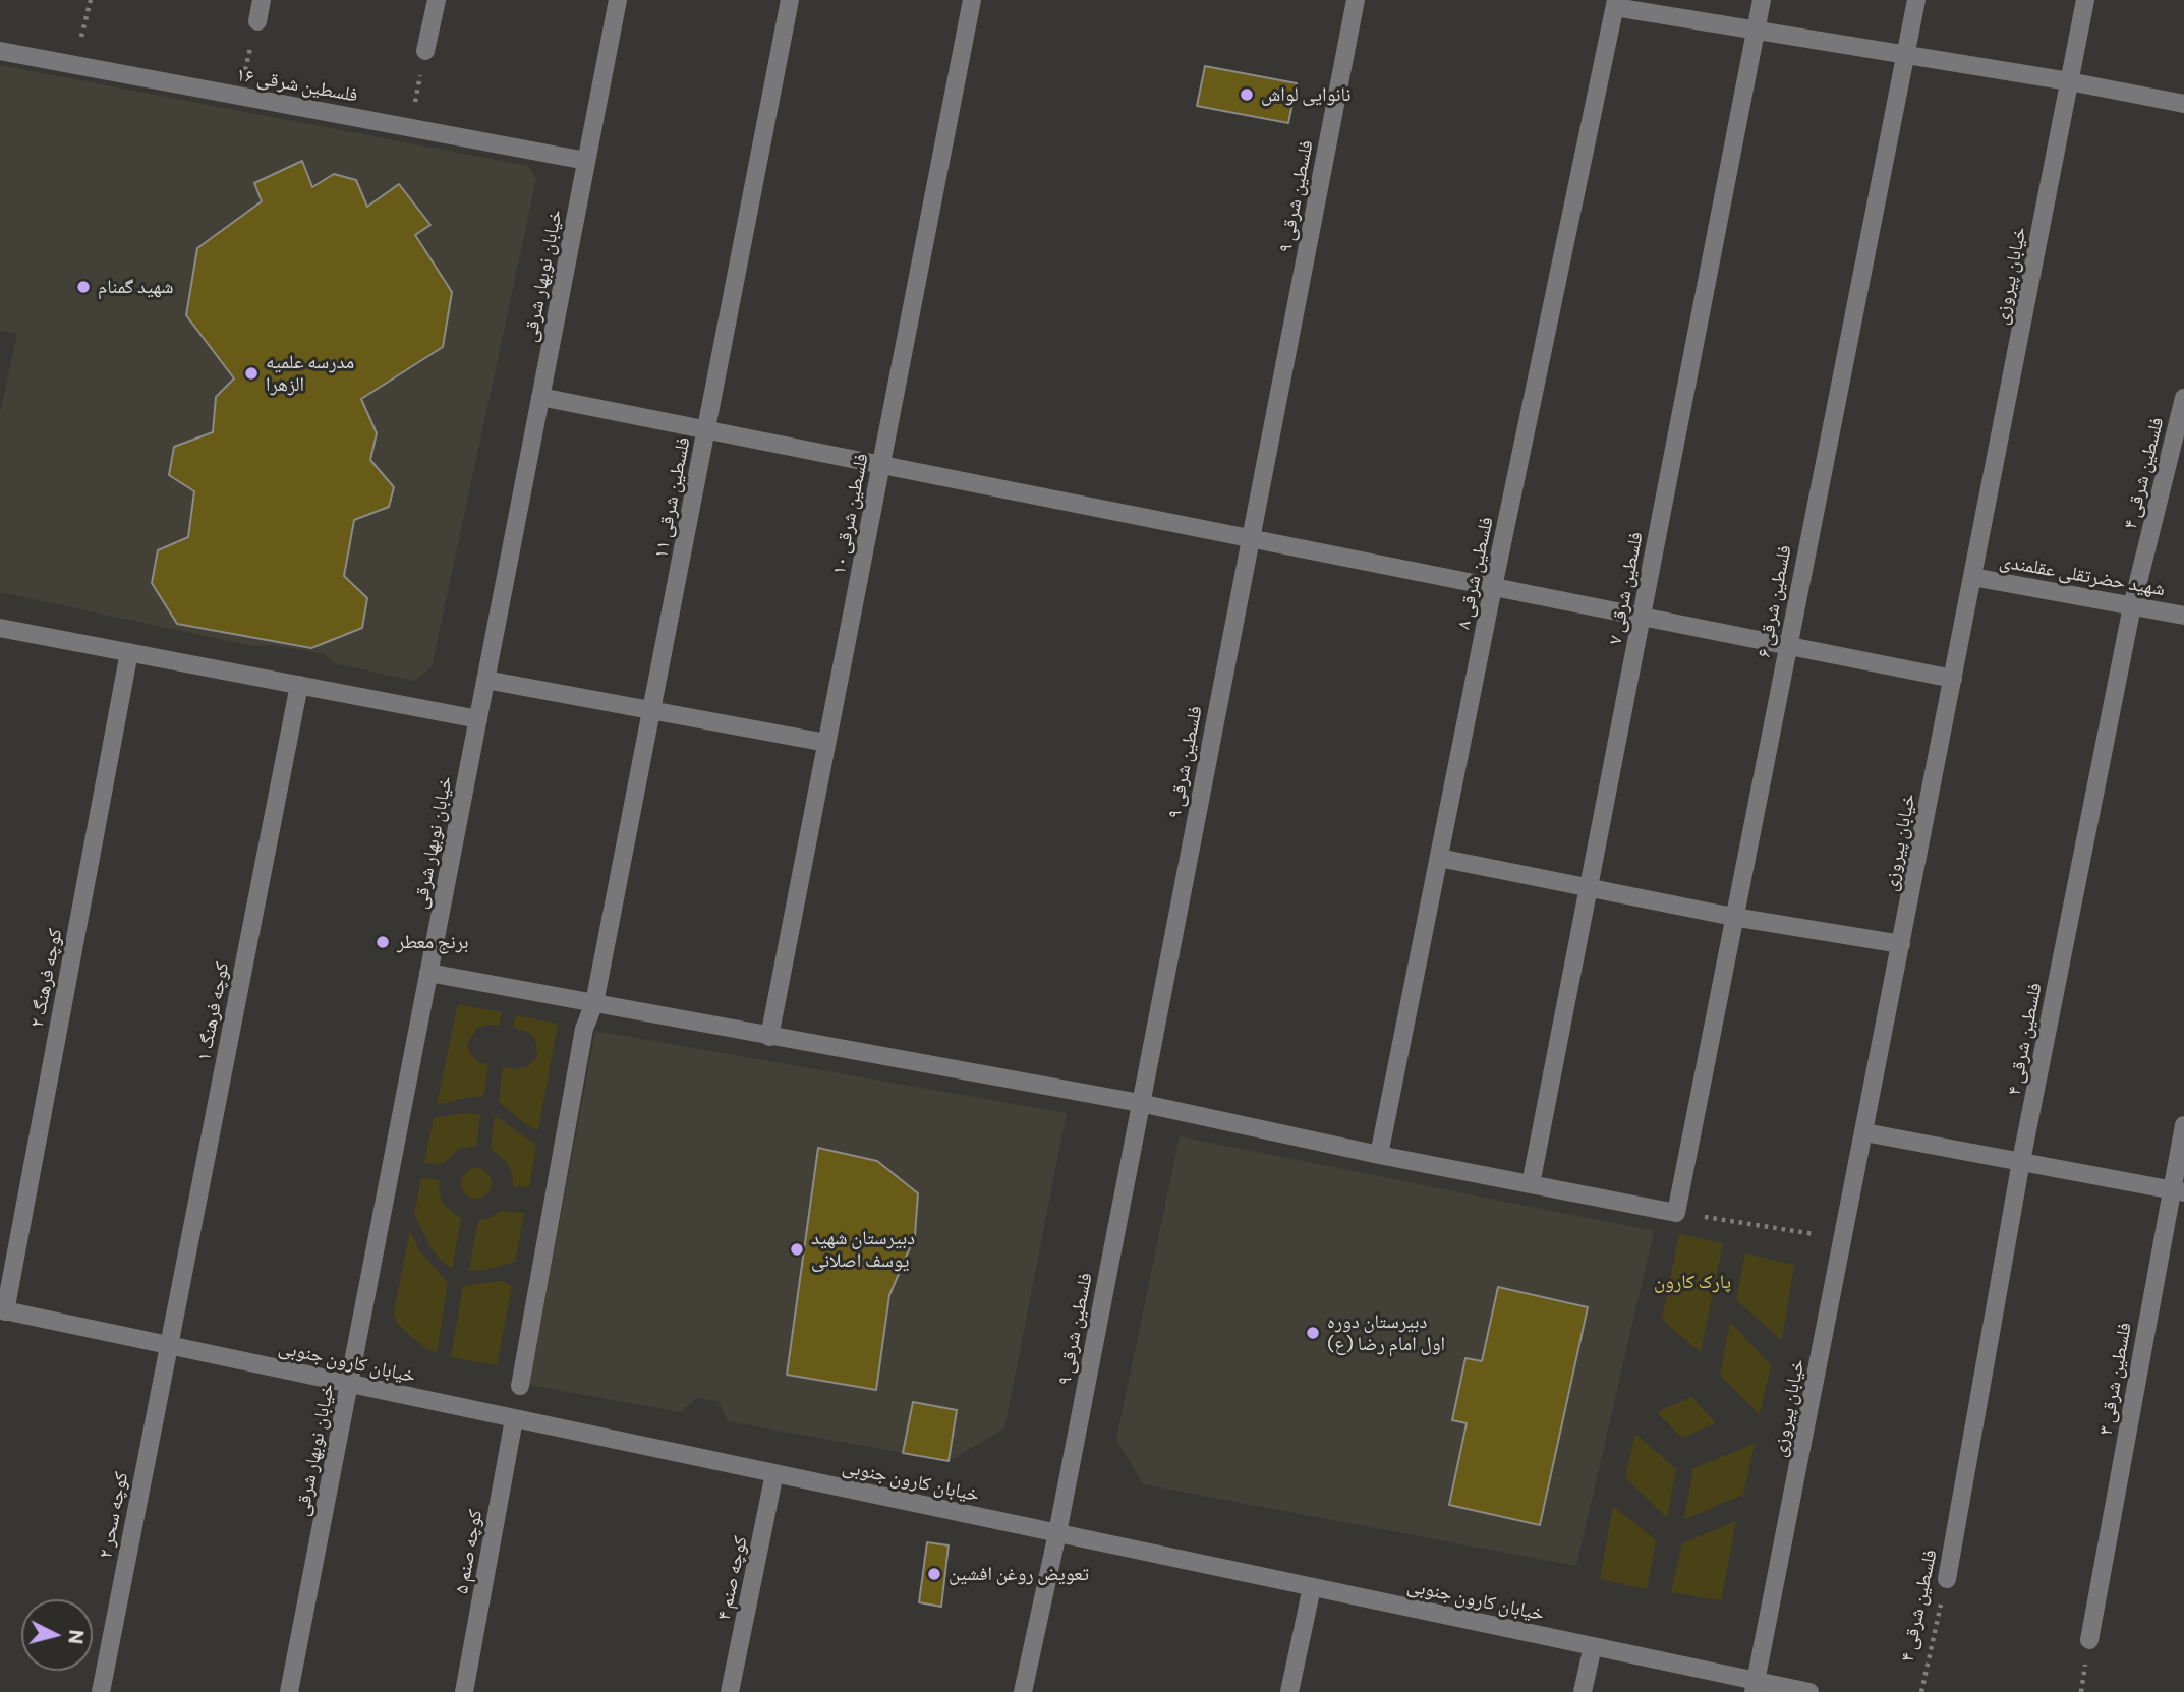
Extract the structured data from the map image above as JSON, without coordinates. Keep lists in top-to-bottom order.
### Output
{
  "streets": {
    "street": [
      "فلسطین شرقی ۱۶",
      "فلسطین شرقی ۹",
      "خیابان نوبهار شرقی",
      "خیابان پیروزی",
      "فلسطین شرقی ۴",
      "فلسطین شرقی ۱۱",
      "فلسطین شرقی ۱۰",
      "فلسطین شرقی ۸",
      "شهید حضرتقلی عقلمندی",
      "فلسطین شرقی ۷",
      "فلسطین شرقی ۶",
      "کوچه فرهنگ ۲",
      "کوچه فرهنگ ۱",
      "خیابان کارون جنوبی",
      "فلسطین شرقی ۳",
      "کوچه سحر ۲",
      "کوچه صنم ۵",
      "کوچه صنم ۴"
    ]
  },
  "crossings": [
    ["فلسطین شرقی ۱۶", "خیابان نوبهار شرقی"],
    ["فلسطین شرقی ۹", "خیابان کارون جنوبی"],
    ["خیابان نوبهار شرقی", "خیابان کارون جنوبی"],
    ["خیابان پیروزی", "شهید حضرتقلی عقلمندی"],
    ["خیابان پیروزی", "خیابان کارون جنوبی"],
    ["فلسطین شرقی ۴", "شهید حضرتقلی عقلمندی"],
    ["کوچه فرهنگ ۲", "خیابان کارون جنوبی"],
    ["کوچه فرهنگ ۱", "خیابان کارون جنوبی"],
    ["کوچه فرهنگ ۱", "کوچه سحر ۲"],
    ["خیابان کارون جنوبی", "کوچه سحر ۲"],
    ["خیابان کارون جنوبی", "کوچه صنم ۵"],
    ["خیابان کارون جنوبی", "کوچه صنم ۴"]
  ],
  "parks": ["پارک کارون"],
  "places": [
    "نانوایی لواش",
    "شهید گمنام",
    "مدرسه علمیه الزهرا",
    "برنج معطر",
    "دبیرستان شهید یوسف اصلانی",
    "دبیرستان دوره اول امام رضا (ع)",
    "تعویض روغن افشین"
  ],
  "north": "right"
}
